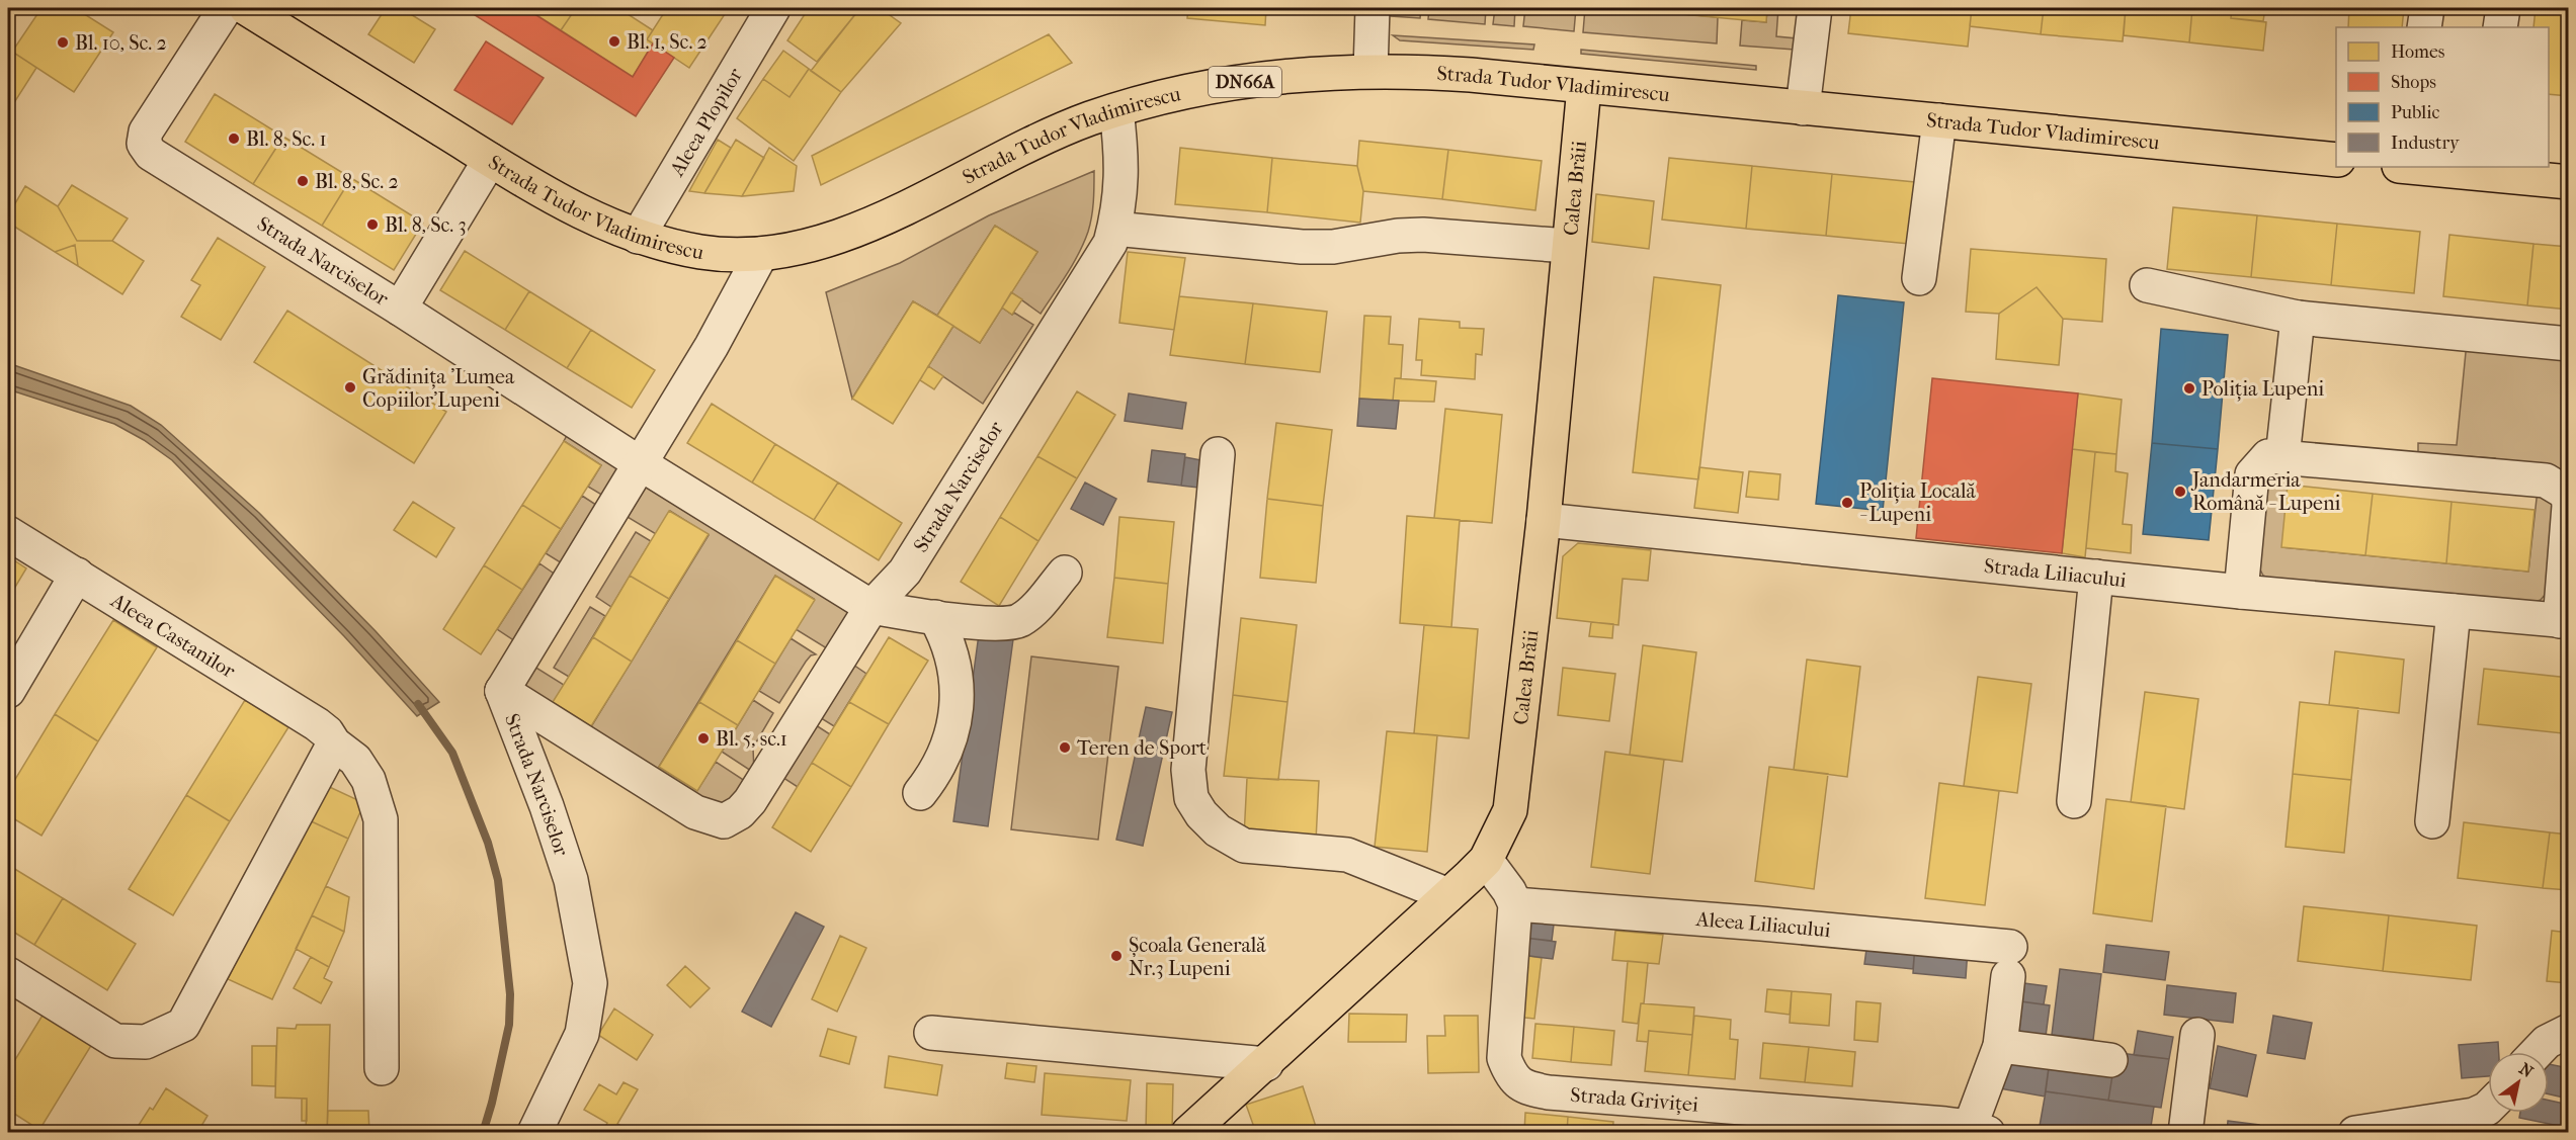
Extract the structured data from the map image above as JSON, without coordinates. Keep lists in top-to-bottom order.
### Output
{
  "streets": {
    "main road": ["DN66A", "Strada Tudor Vladimirescu", "Calea Brăii"],
    "street": [
      "Aleea Plopilor",
      "Strada Narciselor",
      "Strada Liliacului",
      "Aleea Castanilor",
      "Aleea Liliacului",
      "Strada Griviţei"
    ]
  },
  "crossings": [
    ["Strada Tudor Vladimirescu", "Aleea Plopilor"],
    ["Strada Tudor Vladimirescu", "Calea Brăii"],
    ["Strada Tudor Vladimirescu", "Strada Narciselor"],
    ["Calea Brăii", "Strada Liliacului"],
    ["Aleea Liliacului", "Strada Griviţei"]
  ],
  "places": [
    "Bl. 1, Sc. 2",
    "Bl. 10, Sc. 2",
    "Bl. 8, Sc. 1",
    "Bl. 8, Sc. 2",
    "Bl. 8, Sc. 3",
    "Grădinița 'Lumea Copiilor'Lupeni",
    "Poliția Lupeni",
    "Jandarmeria Română - Lupeni",
    "Poliția Locală - Lupeni",
    "Bl. 5, sc.1",
    "Teren de Sport",
    "Școala Generală Nr.3 Lupeni"
  ],
  "legend": [
    "Homes",
    "Shops",
    "Public",
    "Industry"
  ],
  "north": "top right"
}
